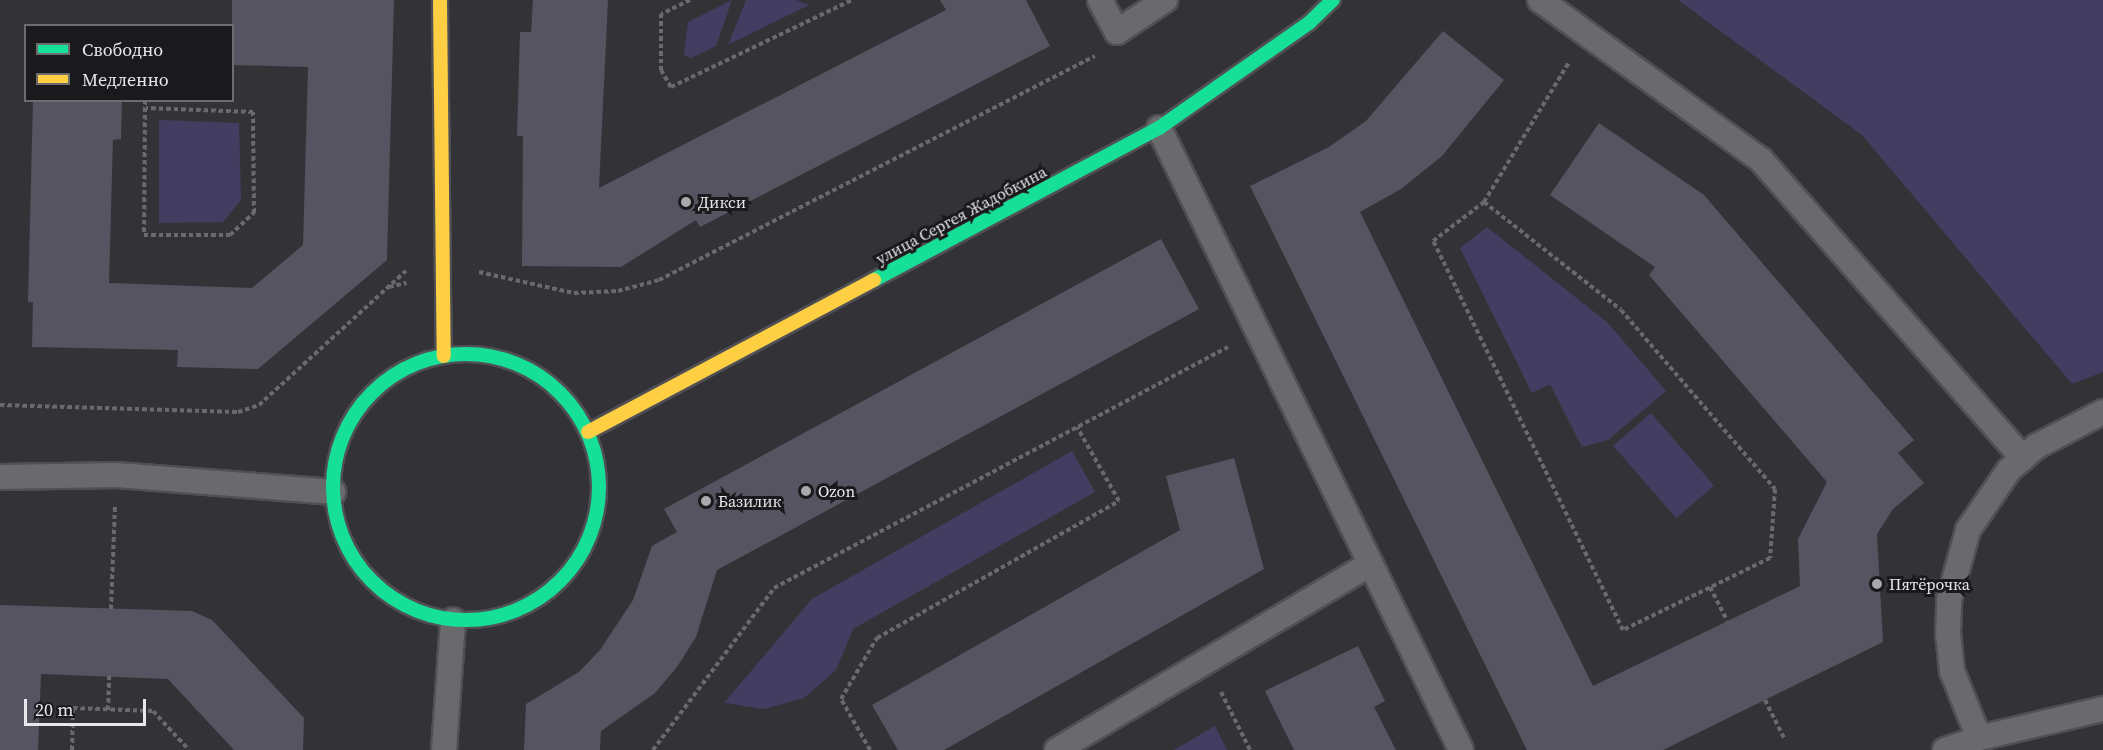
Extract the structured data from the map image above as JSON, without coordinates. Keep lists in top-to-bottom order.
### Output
{
  "streets": {
    "street": ["улица Сергея Жадобкина"]
  },
  "places": [
    "Дикси",
    "Ozon",
    "Базилик",
    "Пятёрочка"
  ],
  "legend": ["Свободно", "Медленно"],
  "scale_bar": "20 m"
}
